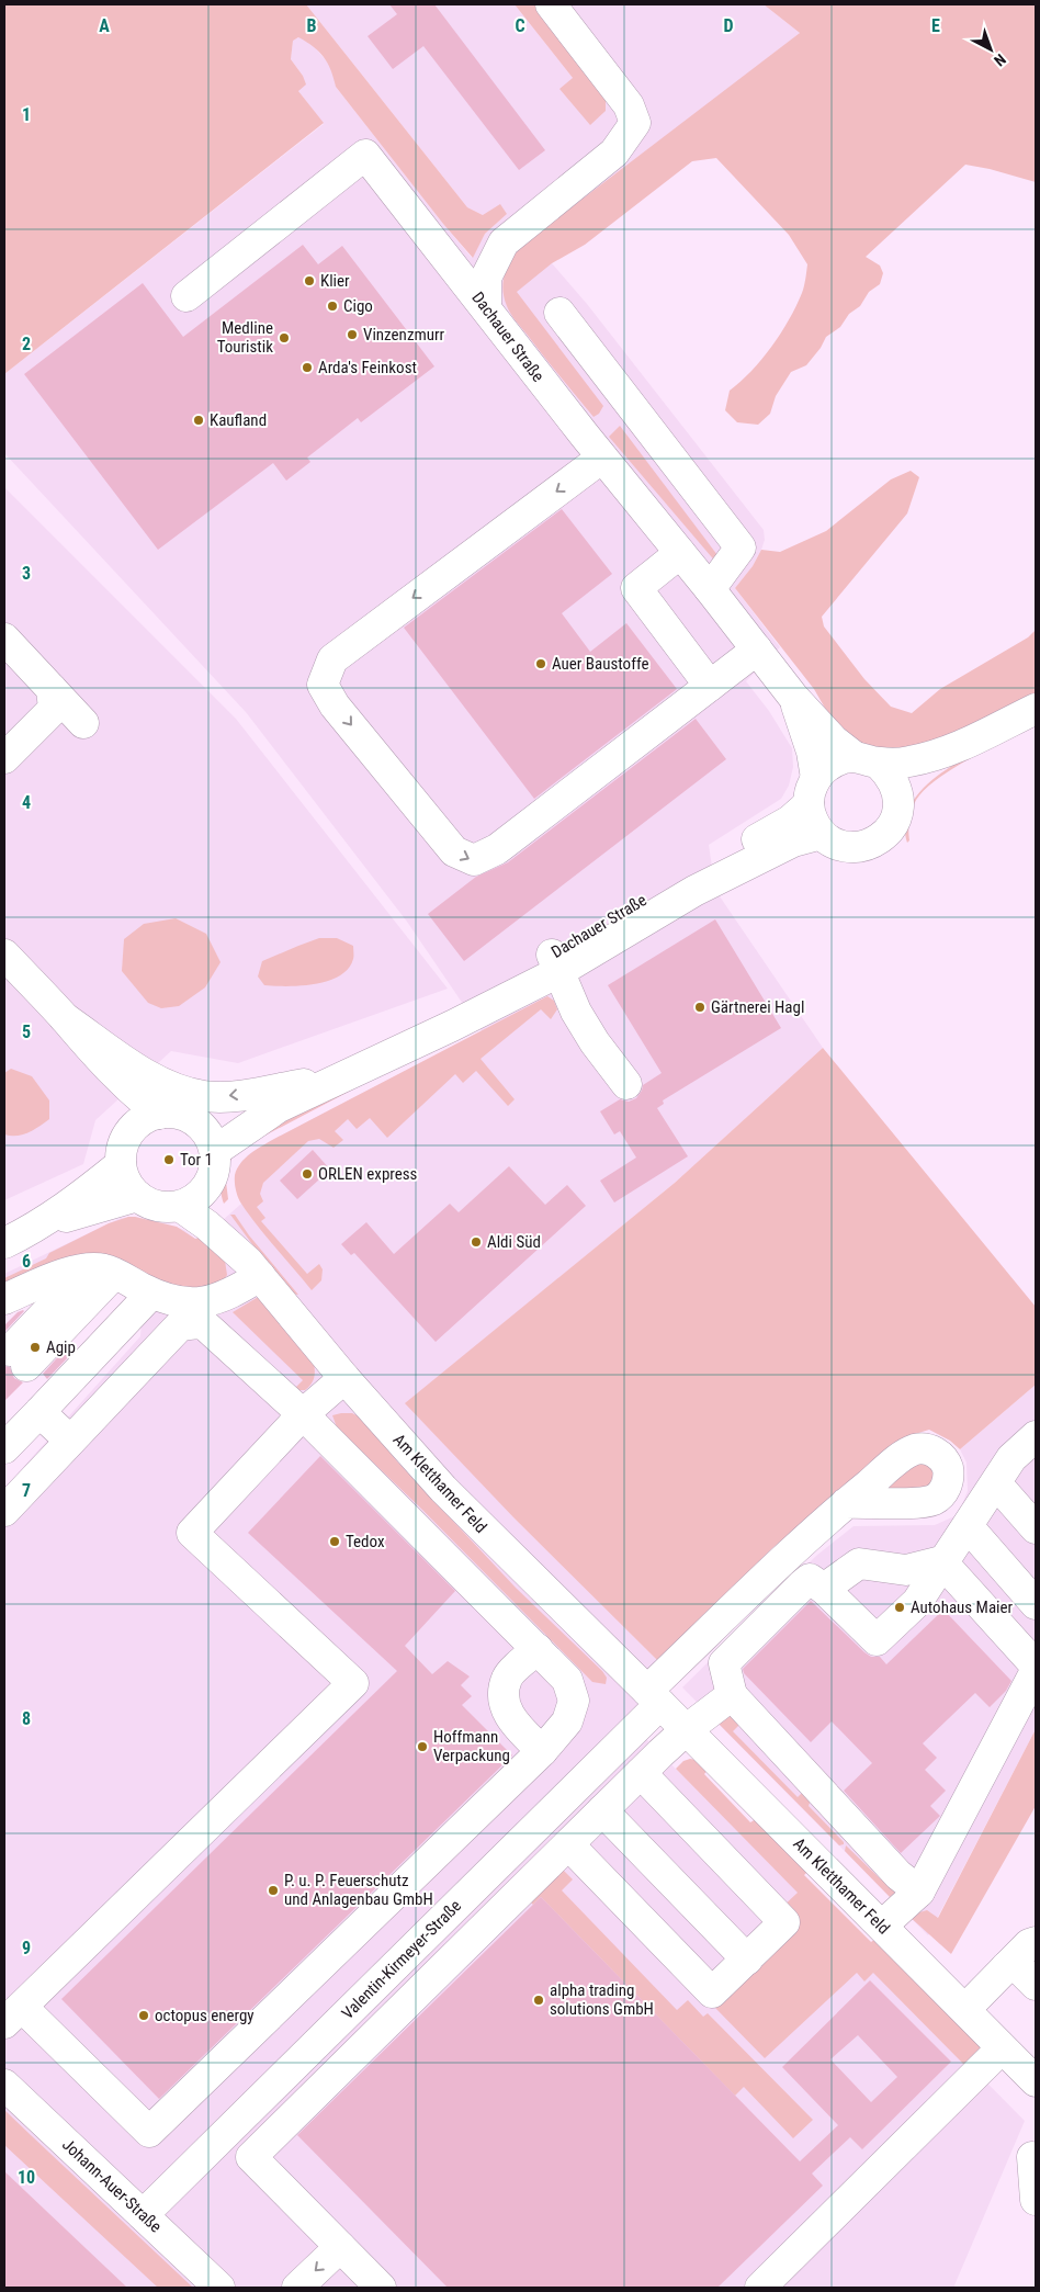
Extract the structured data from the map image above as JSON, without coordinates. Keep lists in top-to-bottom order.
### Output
{
  "streets": {
    "street": [
      "Dachauer Straße",
      "Am Kletthamer Feld",
      "Valentin-Kirmeyer-Straße",
      "Johann-Auer-Straße"
    ]
  },
  "crossings": [
    ["Dachauer Straße", "Am Kletthamer Feld"],
    ["Am Kletthamer Feld", "Valentin-Kirmeyer-Straße"],
    ["Valentin-Kirmeyer-Straße", "Johann-Auer-Straße"]
  ],
  "places": [
    "Klier",
    "Cigo",
    "Vinzenzmurr",
    "Medline Touristik",
    "Arda's Feinkost",
    "Kaufland",
    "Auer Baustoffe",
    "Gärtnerei Hagl",
    "Tor 1",
    "ORLEN express",
    "Aldi Süd",
    "Agip",
    "Tedox",
    "Autohaus Maier",
    "Hoffmann Verpackung",
    "P. u. P. Feuerschutz und Anlagenbau GmbH",
    "alpha trading solutions GmbH",
    "octopus energy"
  ],
  "north": "bottom right",
  "grid": {
    "columns": [
      "A",
      "B",
      "C",
      "D",
      "E"
    ],
    "rows": [
      "1",
      "2",
      "3",
      "4",
      "5",
      "6",
      "7",
      "8",
      "9",
      "10"
    ]
  }
}
